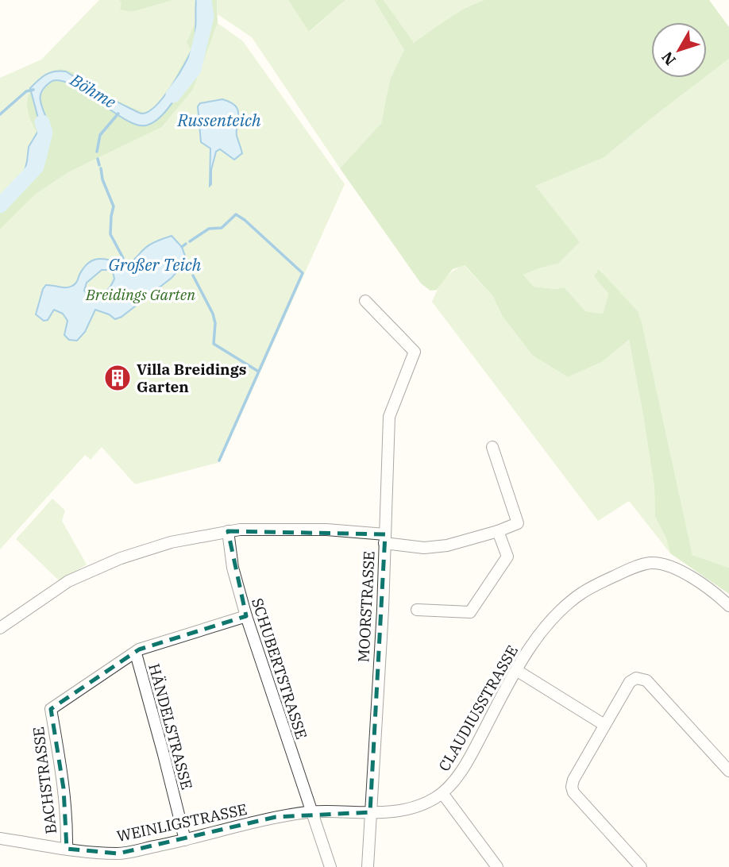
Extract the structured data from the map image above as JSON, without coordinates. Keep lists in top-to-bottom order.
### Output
{
  "streets": {
    "street": [
      "MOORSTRASSE",
      "SCHUBERTSTRASSE",
      "CLAUDIUSSTRASSE",
      "HÄNDELSTRASSE",
      "BACHSTRASSE",
      "WEINLIGSTRASSE"
    ]
  },
  "crossings": [
    ["MOORSTRASSE", "CLAUDIUSSTRASSE"],
    ["MOORSTRASSE", "WEINLIGSTRASSE"],
    ["SCHUBERTSTRASSE", "WEINLIGSTRASSE"],
    ["CLAUDIUSSTRASSE", "WEINLIGSTRASSE"],
    ["HÄNDELSTRASSE", "BACHSTRASSE"],
    ["HÄNDELSTRASSE", "WEINLIGSTRASSE"],
    ["BACHSTRASSE", "WEINLIGSTRASSE"]
  ],
  "water": ["Böhme", "Russenteich", "Großer Teich"],
  "parks": ["Breidings Garten"],
  "places": {
    "building": ["Villa Breidings Garten"]
  },
  "north": "bottom left"
}
